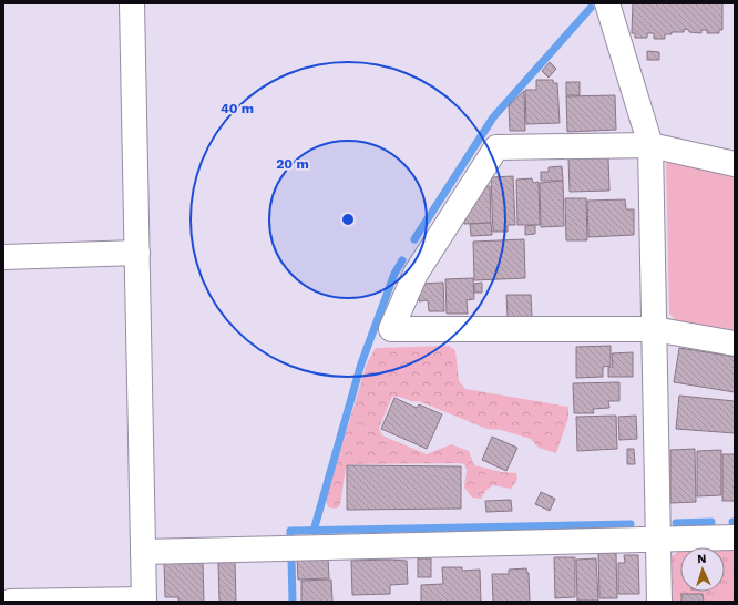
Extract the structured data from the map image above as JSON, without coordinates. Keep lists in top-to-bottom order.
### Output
{
  "north": "top",
  "rings": ["40 m", "20 m"]
}
